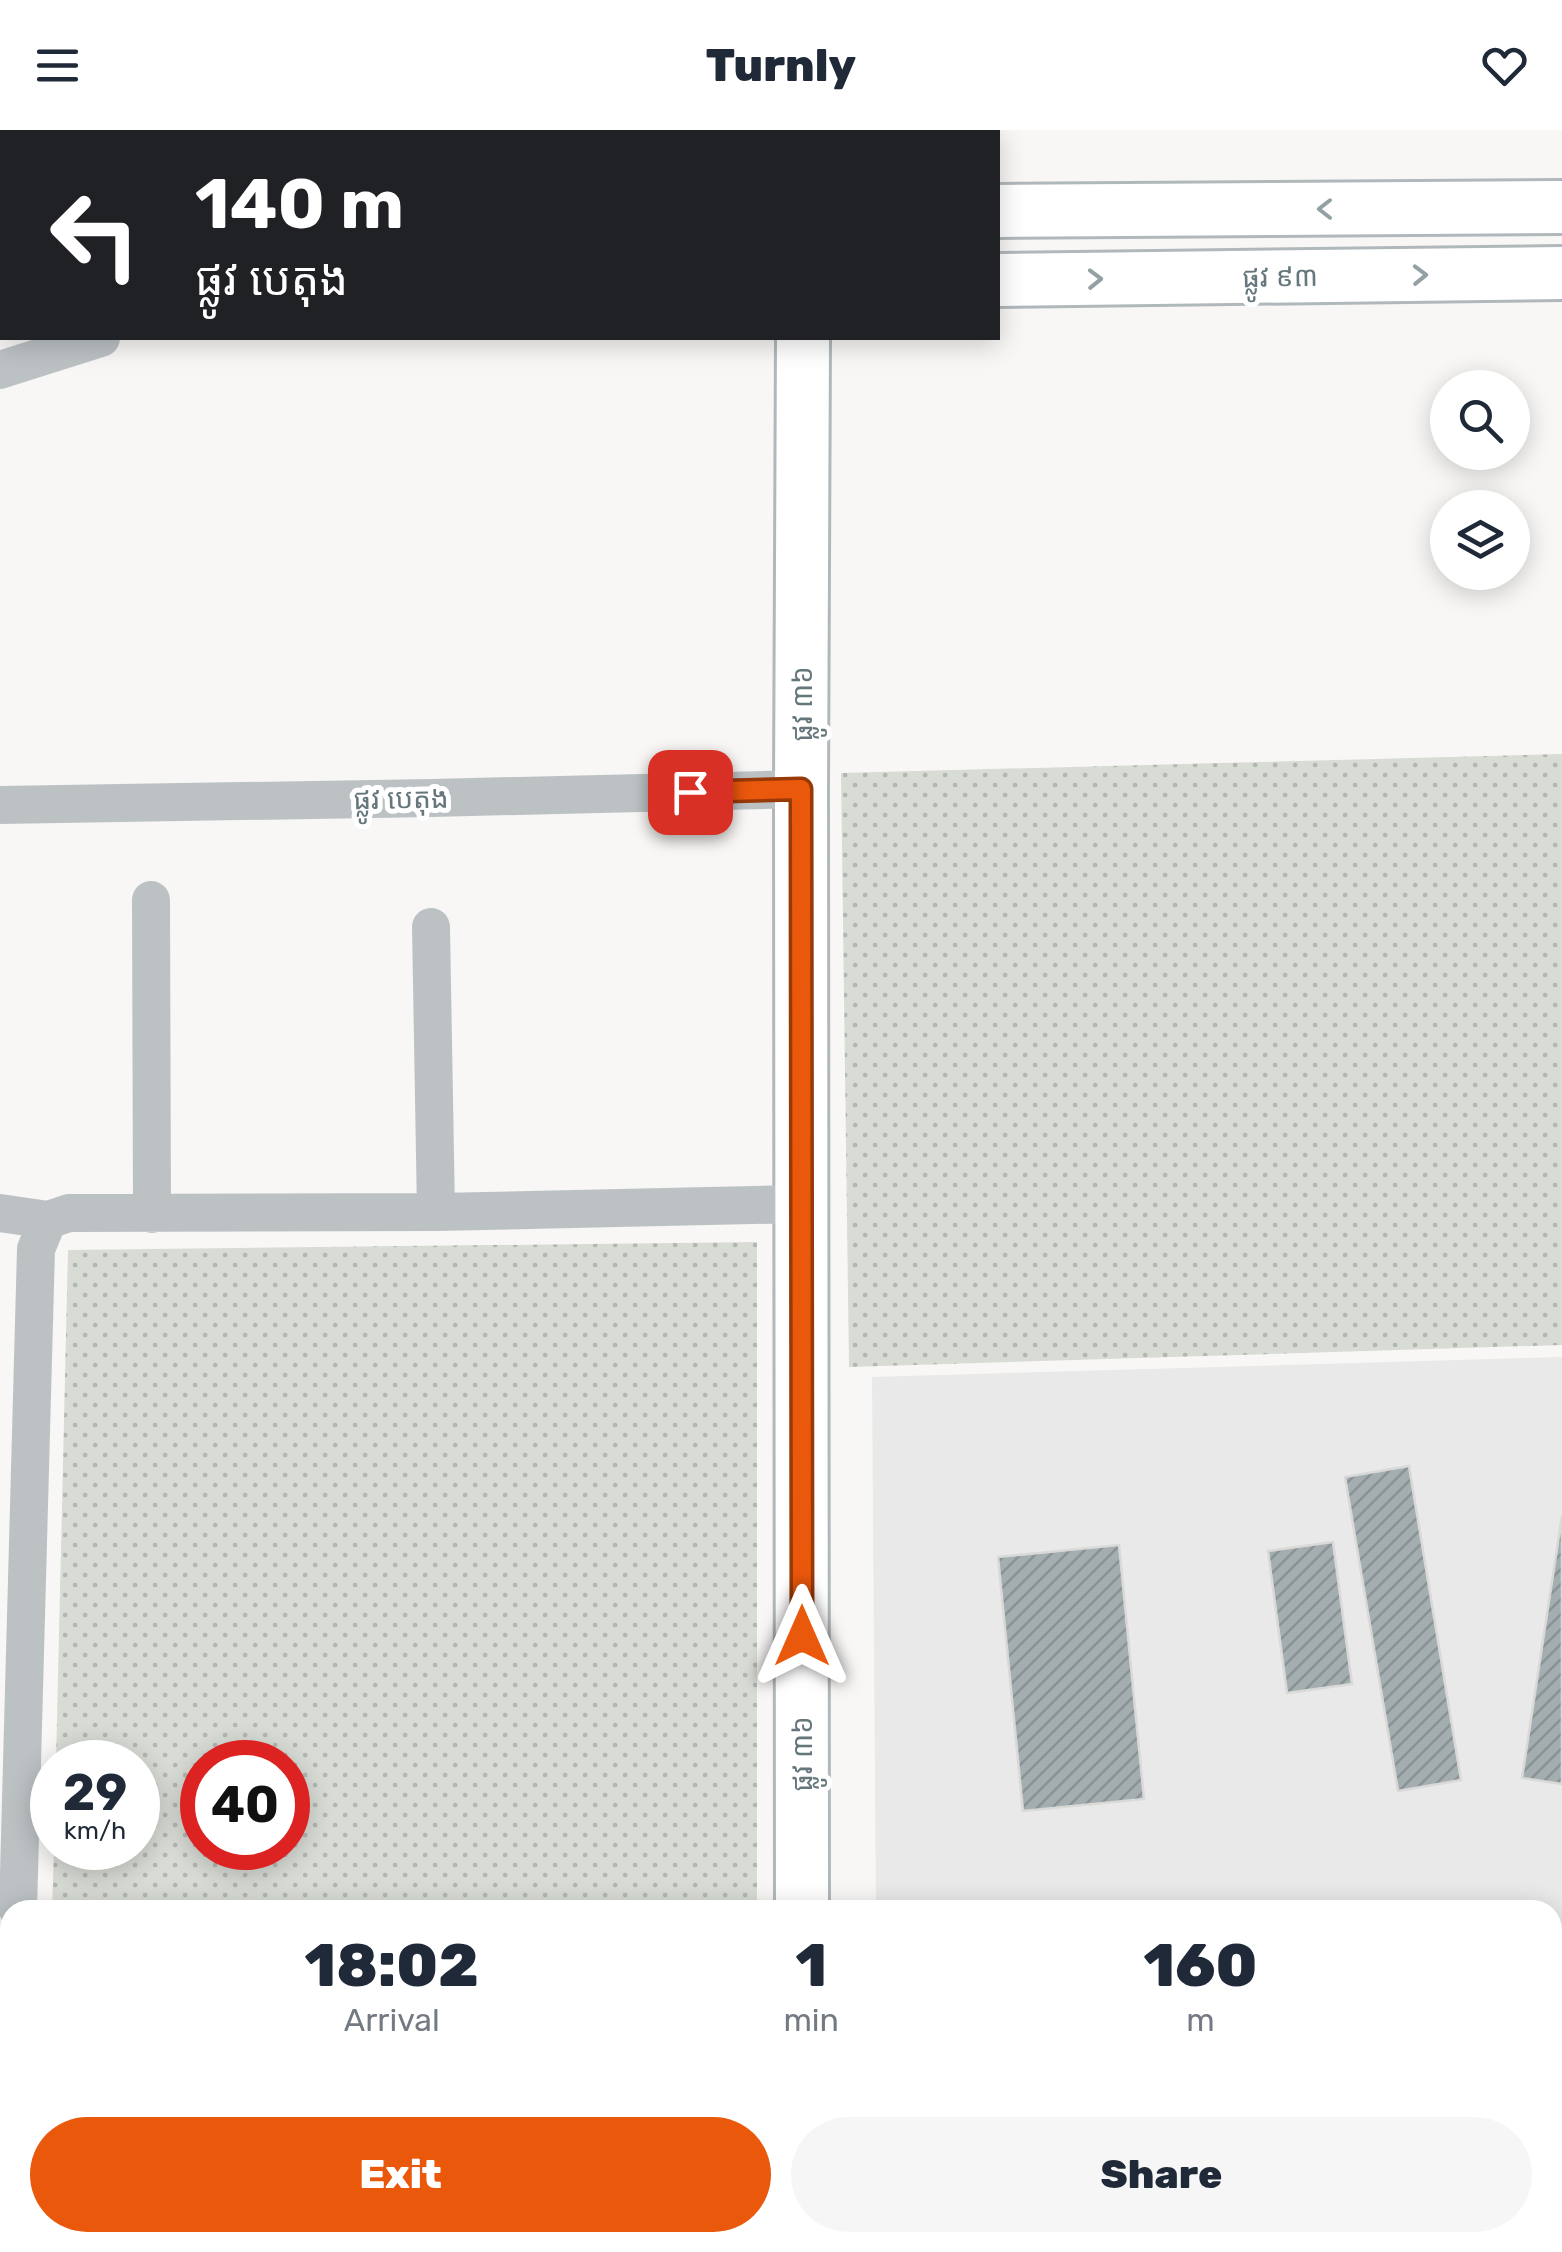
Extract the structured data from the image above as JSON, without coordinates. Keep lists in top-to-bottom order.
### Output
{
  "streets": {
    "street": ["ផ្លូវ ៩៣", "ផ្លូវ ៣៦", "ផ្លូវ បេតុង"]
  },
  "crossings": [
    ["ផ្លូវ ៣៦", "ផ្លូវ បេតុង"]
  ],
  "page": {
    "header": "Turnly",
    "turn": ["140 m", "ផ្លូវ បេតុង"],
    "speed": "29 km/h",
    "limit": "40",
    "eta": [
      "18:02",
      "Arrival",
      "1",
      "min",
      "160",
      "m"
    ],
    "buttons": ["Exit", "Share"]
  }
}
